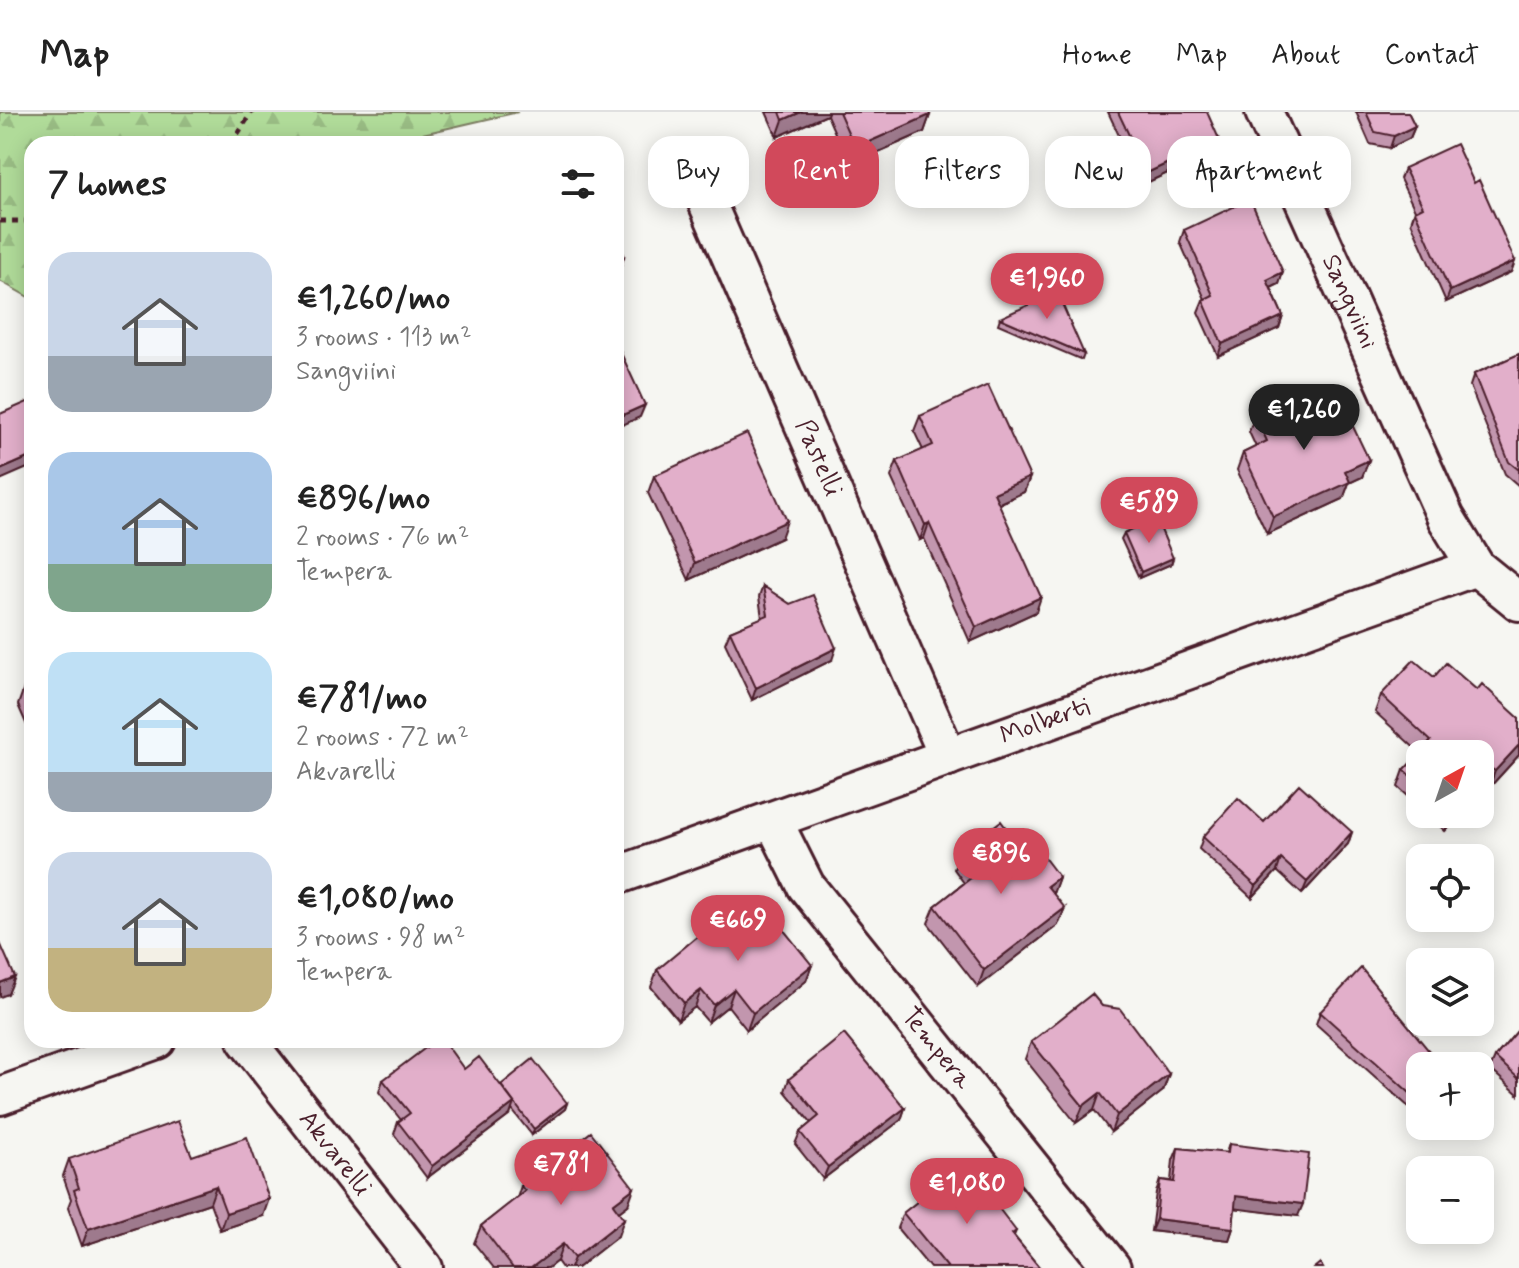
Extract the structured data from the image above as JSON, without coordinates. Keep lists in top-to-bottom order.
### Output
{
  "streets": {
    "street": [
      "Sangviini",
      "Pastelli",
      "Molberti",
      "Tempera",
      "Akvarelli"
    ]
  },
  "crossings": [
    ["Sangviini", "Molberti"],
    ["Pastelli", "Molberti"],
    ["Molberti", "Tempera"]
  ],
  "north": "top right",
  "page": {
    "header": "Map",
    "nav": [
      "Home",
      "Map",
      "About",
      "Contact"
    ],
    "chip": [
      "Buy",
      "Rent",
      "Filters",
      "New",
      "Apartment"
    ],
    "heading": "7 homes",
    "list": [
      {
        "name": "€1,260/mo",
        "note": "3 rooms · 113 m² · Sangviini"
      },
      {
        "name": "€896/mo",
        "note": "2 rooms · 76 m² · Tempera"
      },
      {
        "name": "€781/mo",
        "note": "2 rooms · 72 m² · Akvarelli"
      },
      {
        "name": "€1,080/mo",
        "note": "3 rooms · 98 m² · Tempera"
      }
    ],
    "price": [
      "€1,960",
      "€1,260",
      "€589",
      "€896",
      "€669",
      "€781",
      "€1,080"
    ],
    "map_buttons": ["+", "−"]
  }
}
